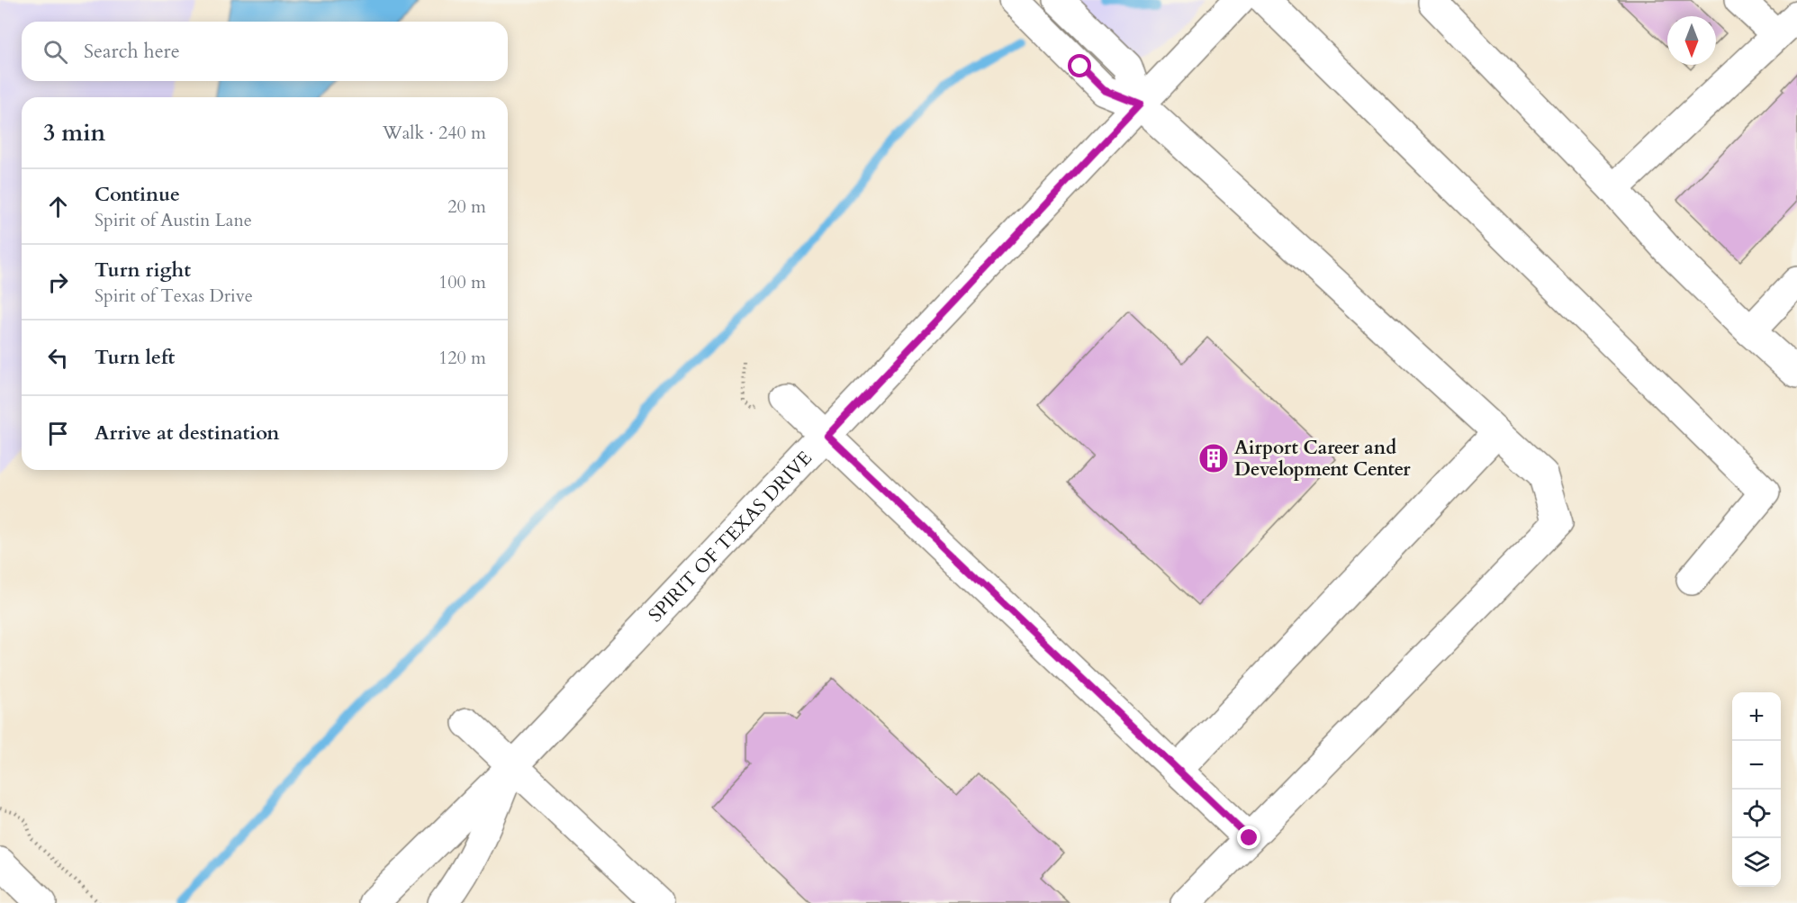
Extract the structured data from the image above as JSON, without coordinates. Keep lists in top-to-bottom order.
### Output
{
  "streets": {
    "street": ["SPIRIT OF TEXAS DRIVE"]
  },
  "places": {
    "building": ["Airport Career and Development Center"]
  },
  "north": "bottom",
  "page": {
    "search": "Search here",
    "heading": ["3 min", "Walk · 240 m"],
    "list": [
      ["Continue", "Spirit of Austin Lane", "20 m"],
      ["Turn right", "Spirit of Texas Drive", "100 m"],
      ["Turn left", "120 m"],
      "Arrive at destination"
    ],
    "map_buttons": ["+", "−"]
  }
}
